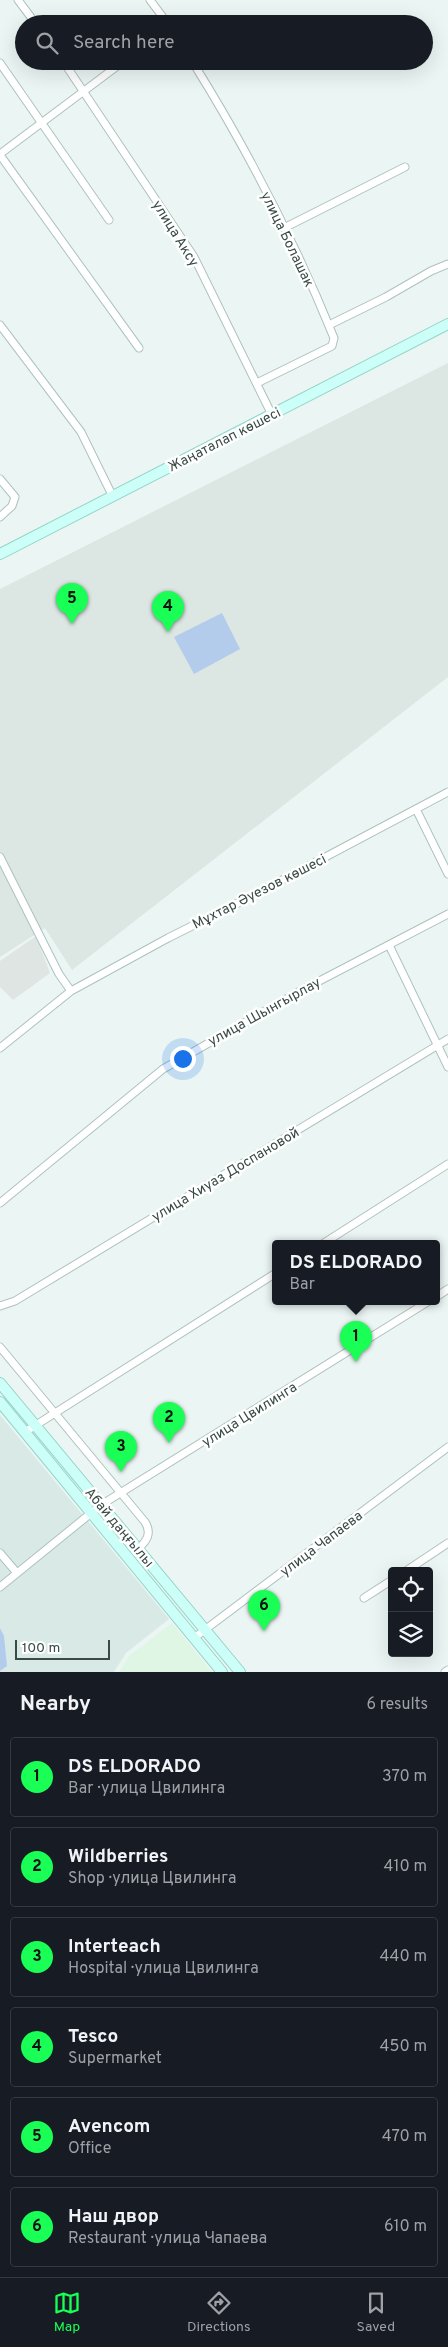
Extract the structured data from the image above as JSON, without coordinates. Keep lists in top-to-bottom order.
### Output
{
  "streets": {
    "street": [
      "улица Аксу",
      "улица Болашак",
      "Жаңаталап көшесі",
      "Мұхтар Әуезов көшесі",
      "улица Шынгырлау",
      "улица Хиуаз Доспановой",
      "улица Цвилинга",
      "Абай даңғылы",
      "улица Чапаева"
    ]
  },
  "crossings": [
    ["улица Аксу", "улица Болашак"],
    ["улица Аксу", "Жаңаталап көшесі"],
    ["улица Цвилинга", "Абай даңғылы"],
    ["Абай даңғылы", "улица Чапаева"]
  ],
  "scale_bar": "100 m",
  "page": {
    "search": "Search here",
    "pins": [
      "5",
      "4",
      "1",
      "2",
      "3",
      "6"
    ],
    "popup": ["DS ELDORADO", "Bar"],
    "scale": "100 m",
    "heading": ["Nearby", "6 results"],
    "list": [
      {
        "mark": "1",
        "name": "DS ELDORADO",
        "note": "Bar · улица Цвилинга",
        "value": "370 m"
      },
      {
        "mark": "2",
        "name": "Wildberries",
        "note": "Shop · улица Цвилинга",
        "value": "410 m"
      },
      {
        "mark": "3",
        "name": "Interteach",
        "note": "Hospital · улица Цвилинга",
        "value": "440 m"
      },
      {
        "mark": "4",
        "name": "Tesco",
        "note": "Supermarket",
        "value": "450 m"
      },
      {
        "mark": "5",
        "name": "Avencom",
        "note": "Office",
        "value": "470 m"
      },
      {
        "mark": "6",
        "name": "Наш двор",
        "note": "Restaurant · улица Чапаева",
        "value": "610 m"
      }
    ],
    "nav": ["Map", "Directions", "Saved"]
  }
}
